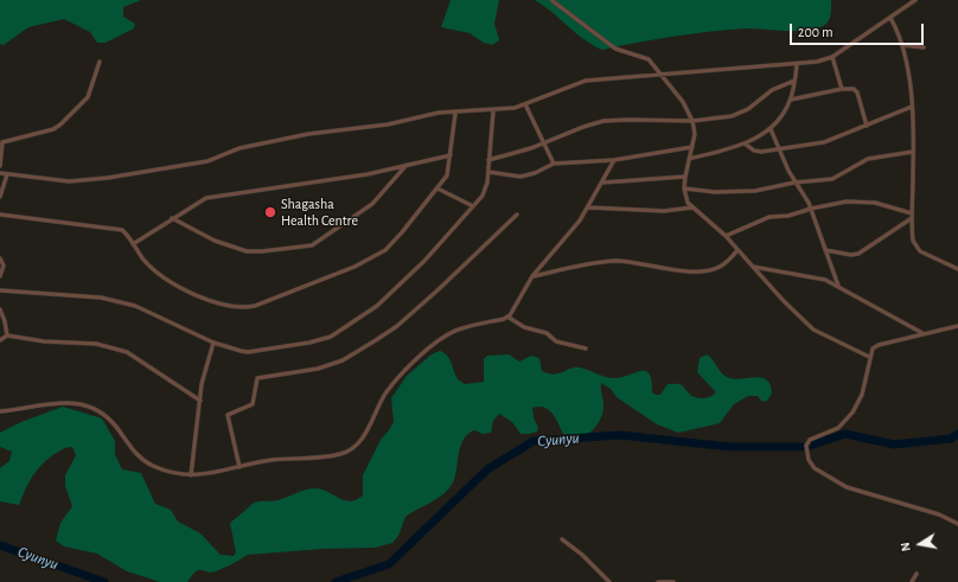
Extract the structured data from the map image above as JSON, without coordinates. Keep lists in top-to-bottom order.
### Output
{
  "water": ["Cyunyu"],
  "places": ["Shagasha Health Centre"],
  "scale_bar": "200 m",
  "north": "left"
}
